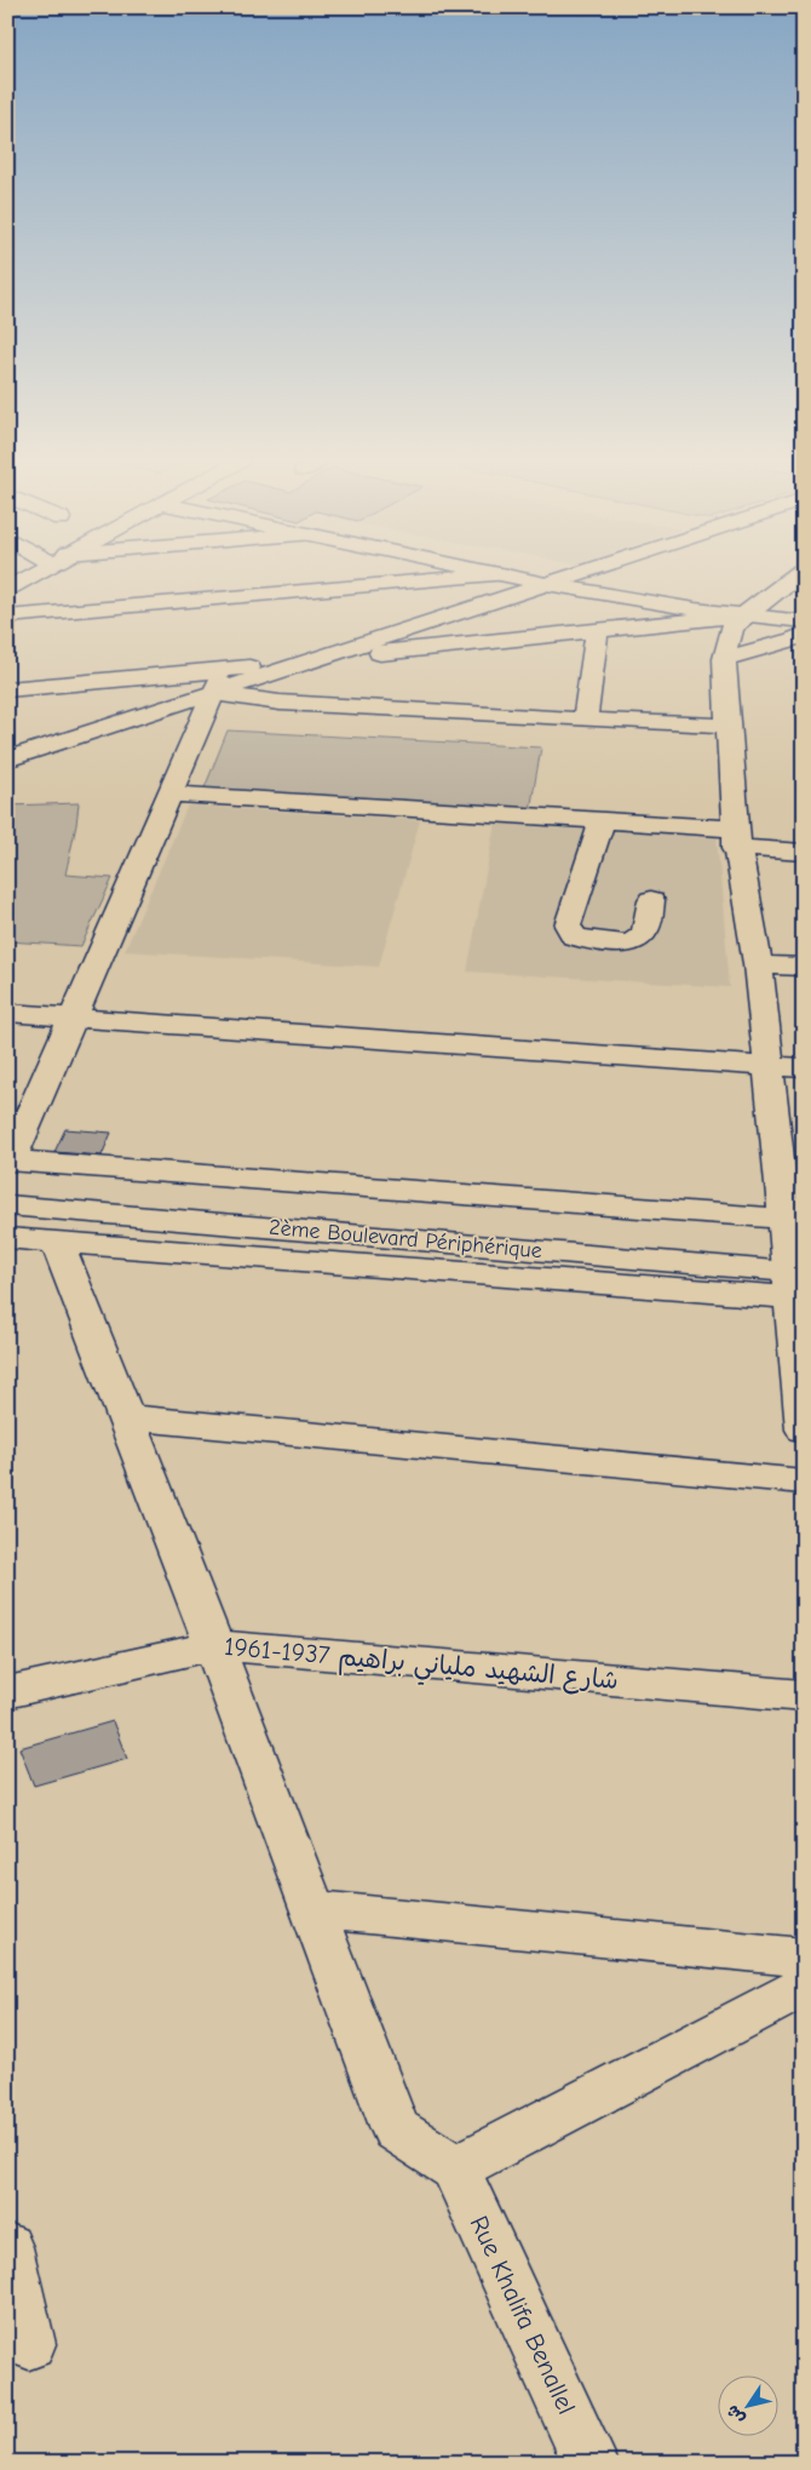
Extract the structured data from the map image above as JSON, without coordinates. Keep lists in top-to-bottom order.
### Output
{
  "streets": {
    "street": ["2ème Boulevard Périphérique", "شارع الشهيد ملياني براهيم 1937-1961", "Rue Khalifa Benallel"]
  },
  "north": "bottom left"
}
